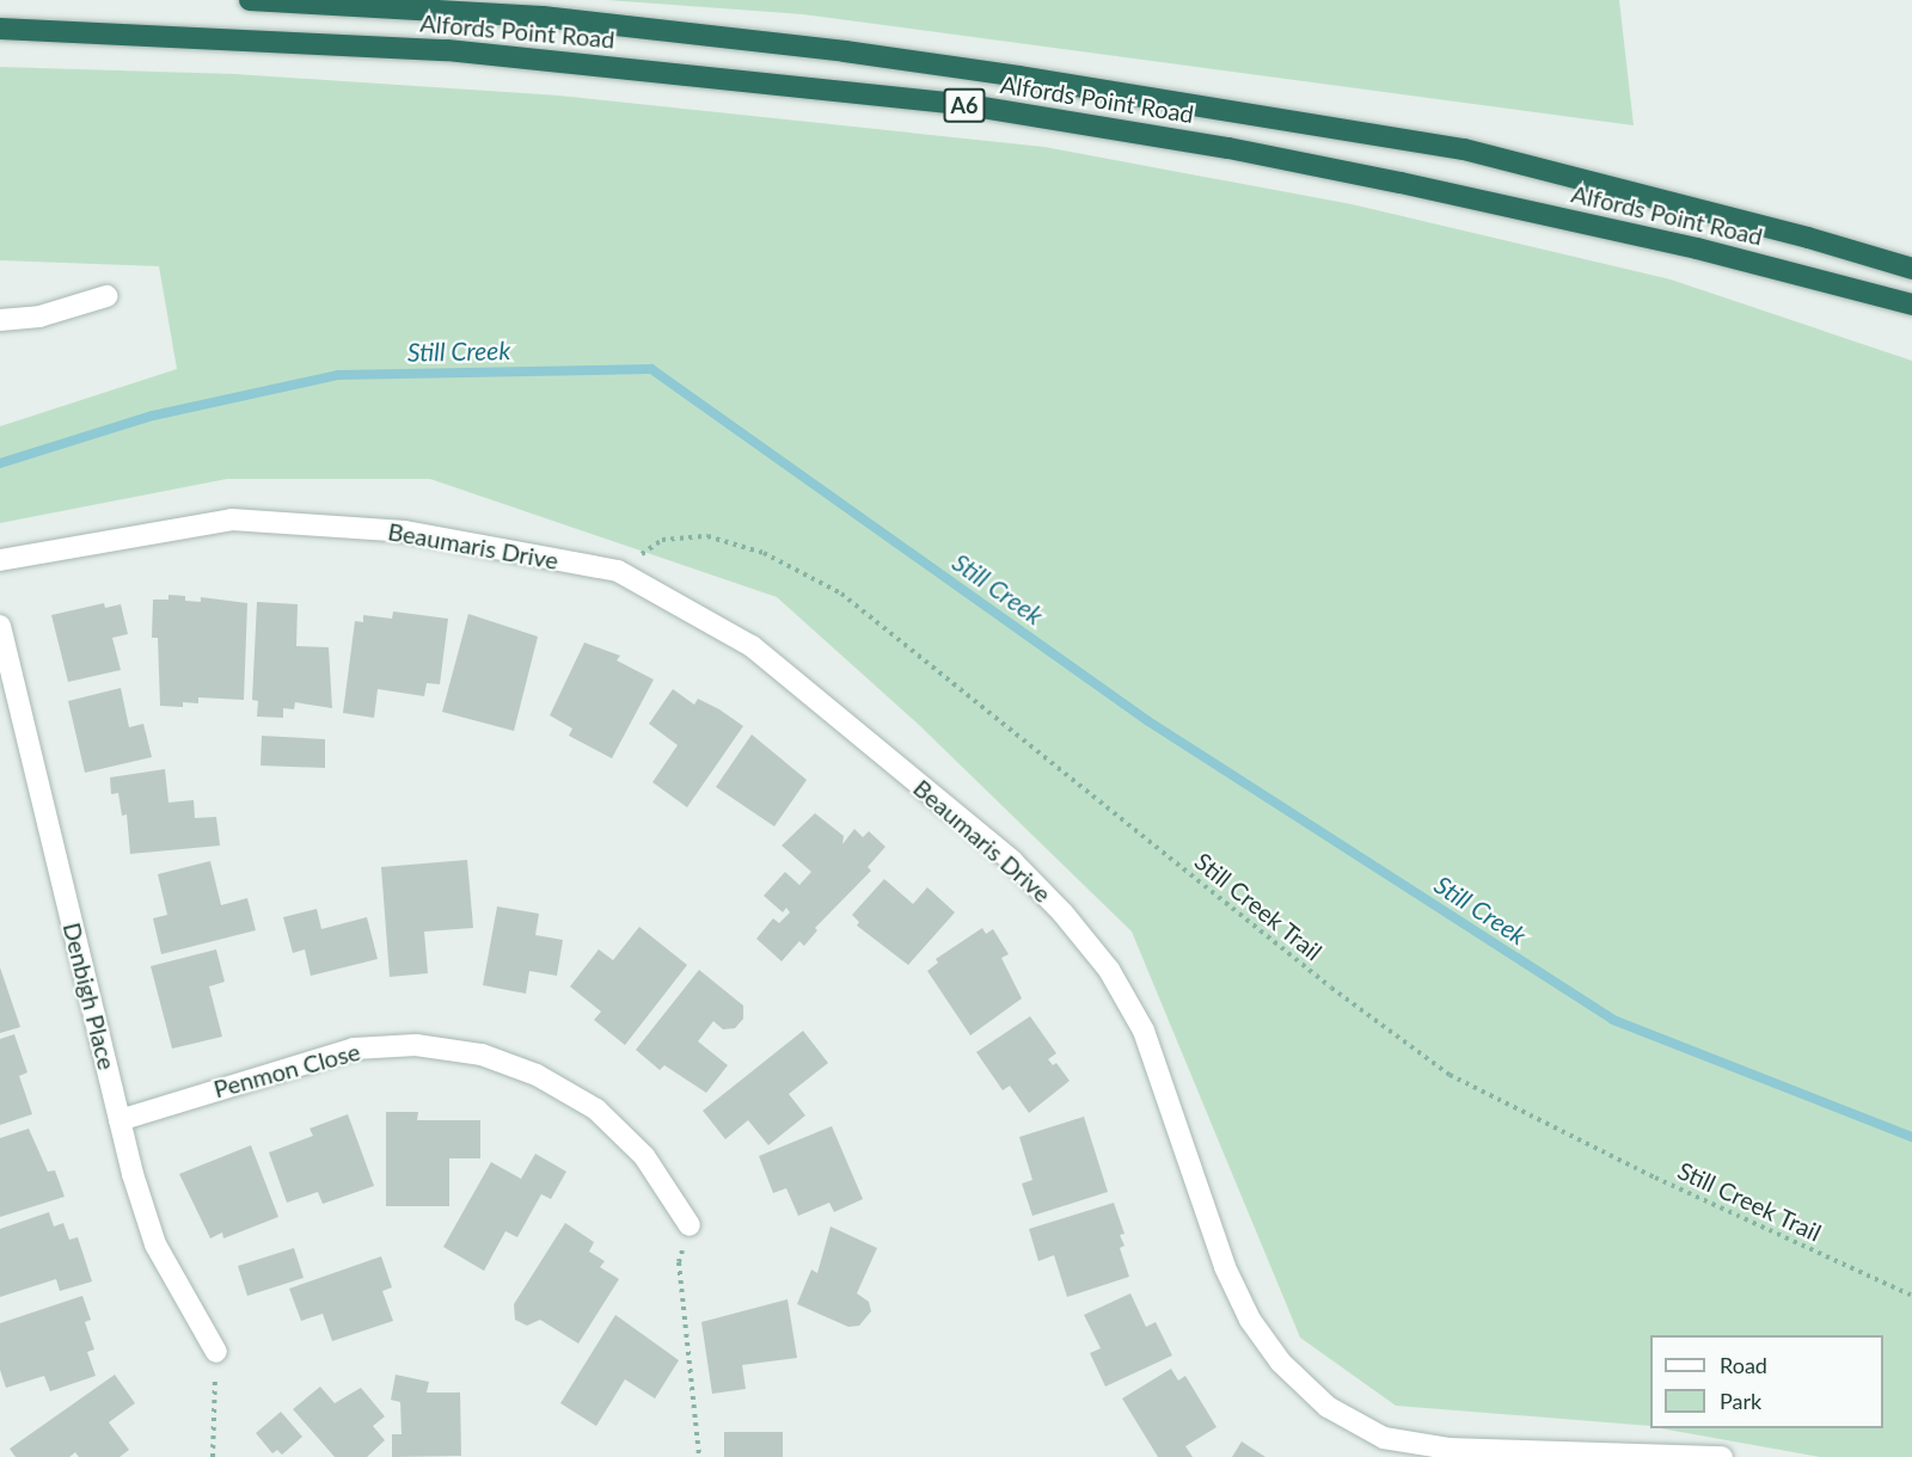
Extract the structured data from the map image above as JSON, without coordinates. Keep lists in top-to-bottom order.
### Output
{
  "streets": {
    "highway": ["Alfords Point Road", "A6"],
    "street": ["Beaumaris Drive", "Denbigh Place", "Penmon Close"],
    "path": ["Still Creek Trail"]
  },
  "crossings": [
    ["Beaumaris Drive", "Still Creek Trail"],
    ["Denbigh Place", "Penmon Close"]
  ],
  "water": ["Still Creek"],
  "legend": ["Road", "Park"]
}
